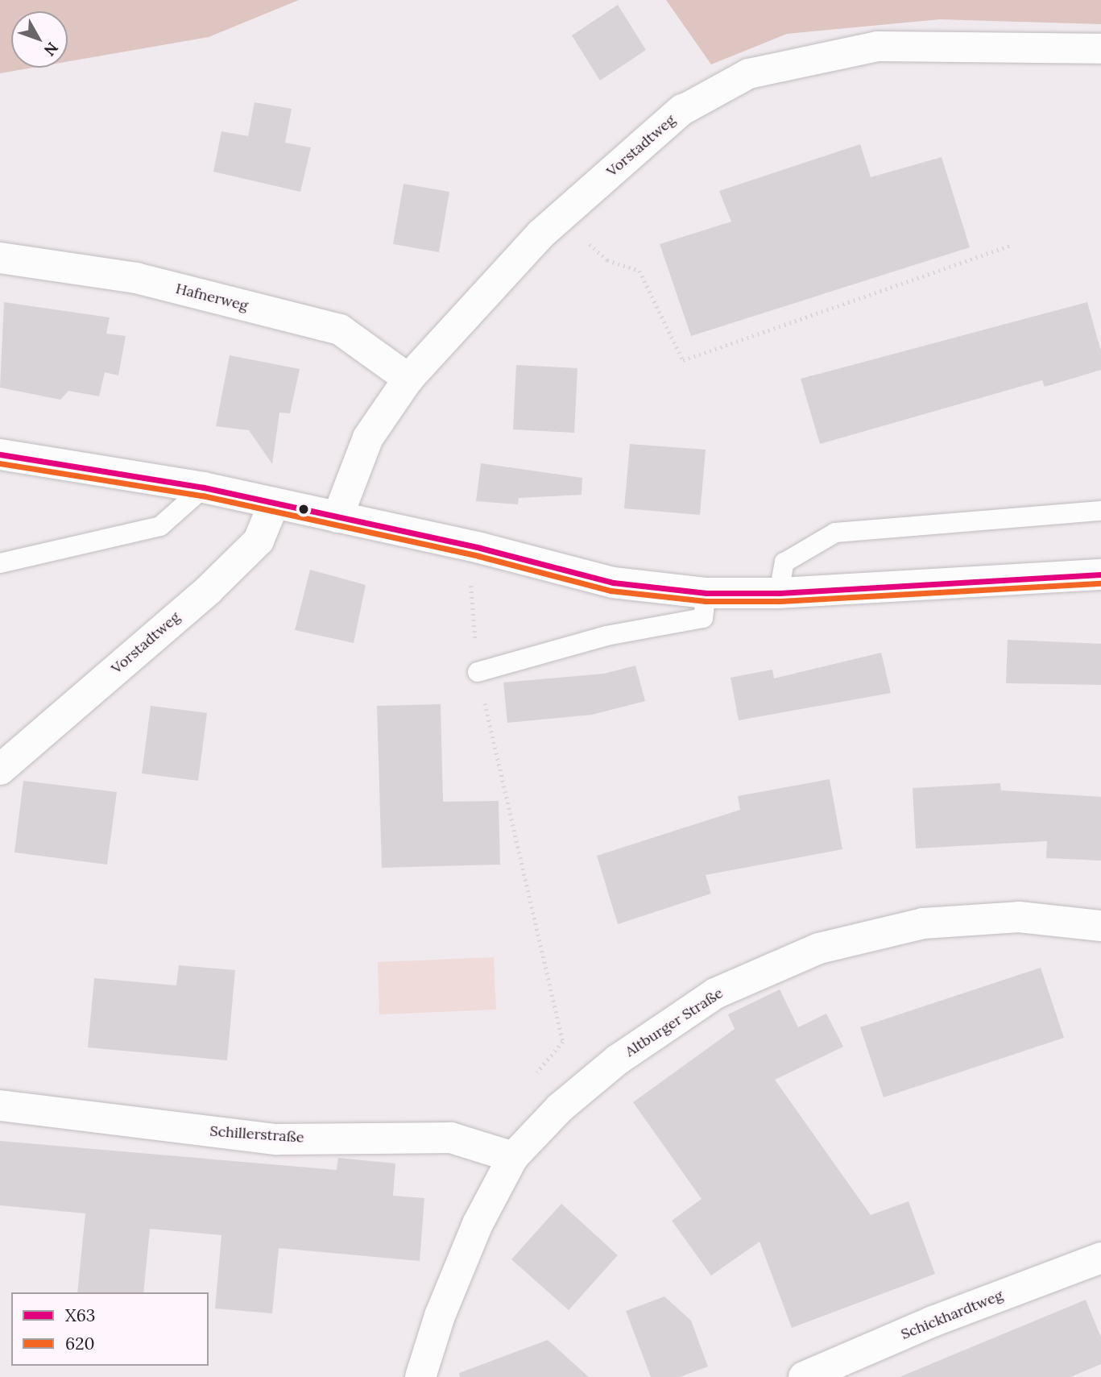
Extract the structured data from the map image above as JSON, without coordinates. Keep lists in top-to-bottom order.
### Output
{
  "streets": {
    "street": [
      "Vorstadtweg",
      "Hafnerweg",
      "Altburger Straße",
      "Schillerstraße",
      "Schickhardtweg"
    ]
  },
  "crossings": [
    ["Vorstadtweg", "Hafnerweg"],
    ["Altburger Straße", "Schillerstraße"]
  ],
  "lines": ["transit line X63", "transit line 620"],
  "legend": ["X63", "620"],
  "north": "bottom right"
}
